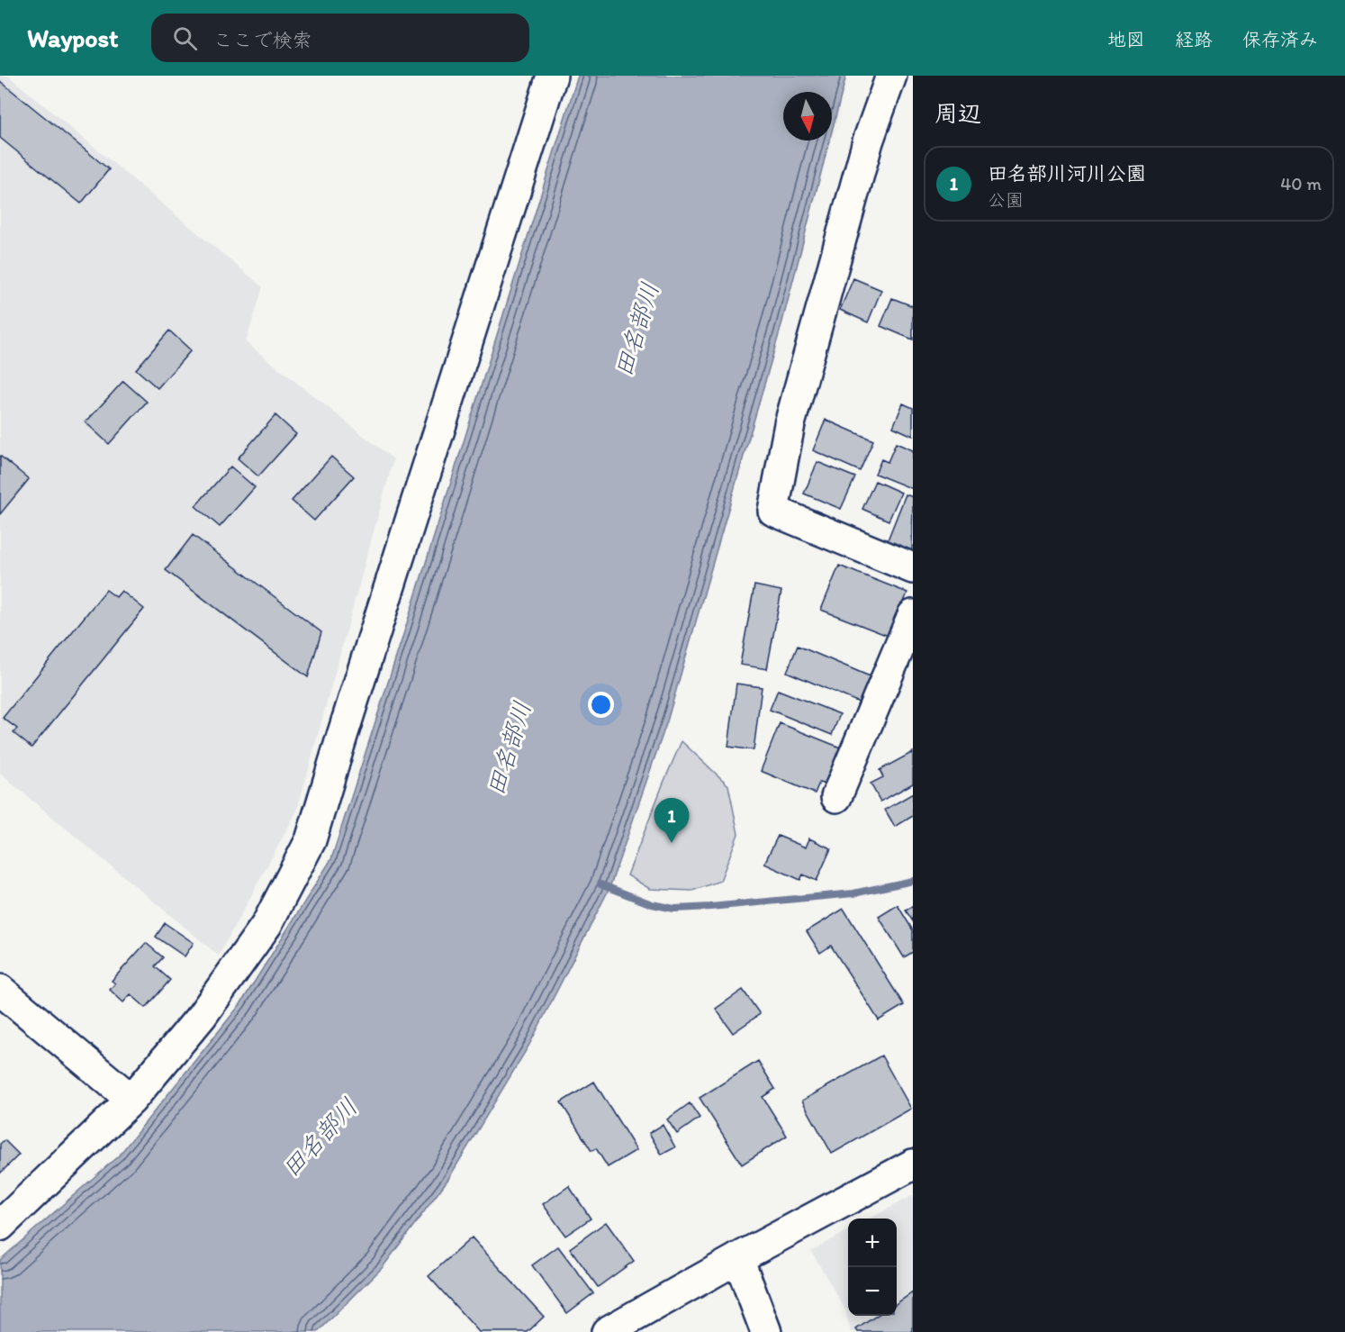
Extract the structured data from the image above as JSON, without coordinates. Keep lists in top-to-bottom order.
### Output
{
  "water": ["田名部川"],
  "north": "bottom",
  "page": {
    "header": "Waypost",
    "search": "ここで検索",
    "nav": ["地図", "経路", "保存済み"],
    "heading": "周辺",
    "list": [
      {
        "mark": "1",
        "name": "田名部川河川公園",
        "note": "公園",
        "value": "40 m"
      }
    ],
    "pins": "1",
    "map_buttons": ["+", "−"]
  }
}
